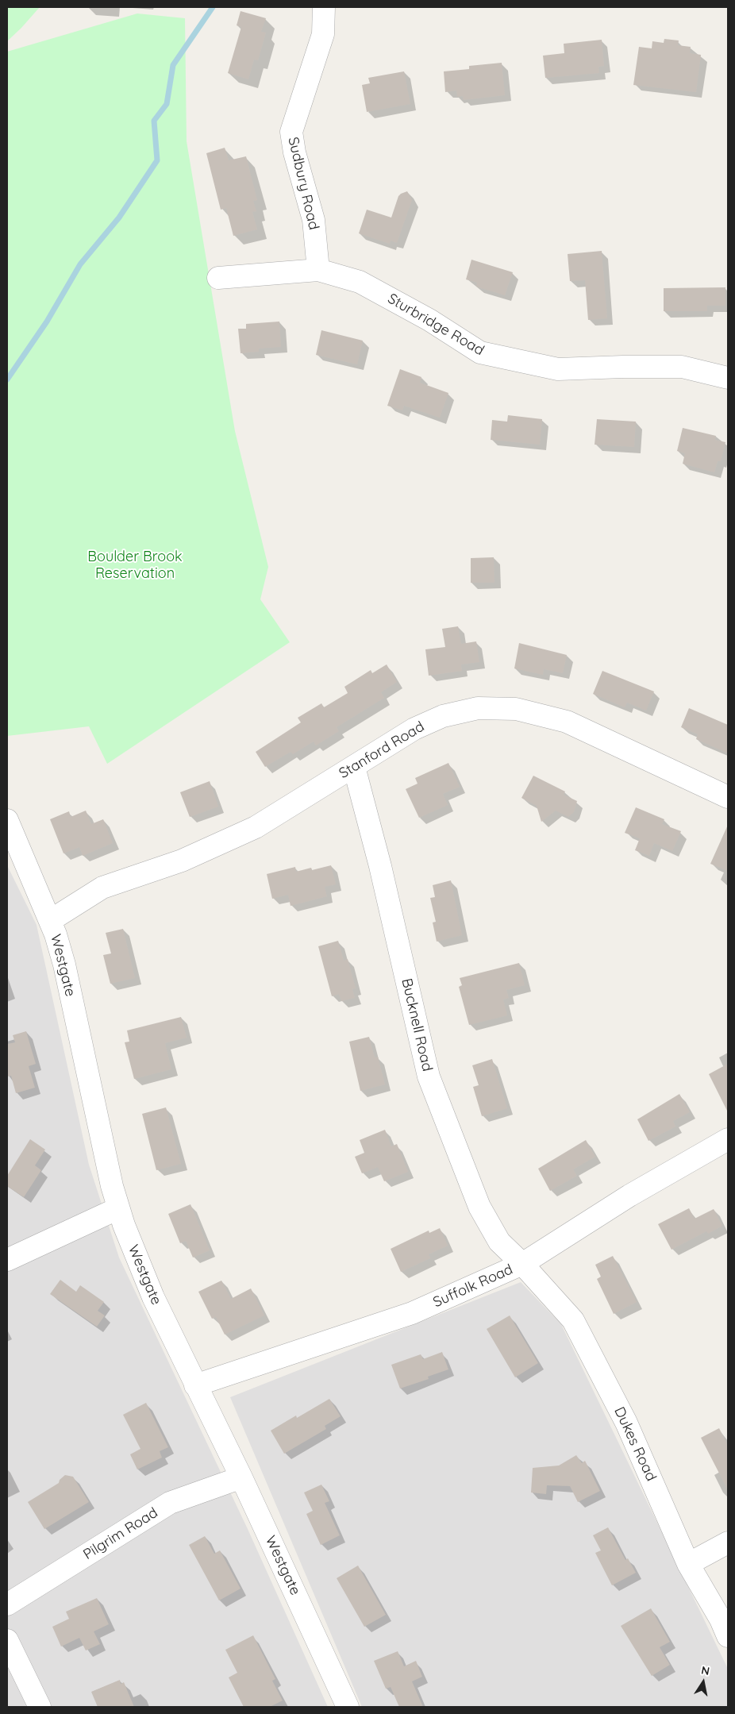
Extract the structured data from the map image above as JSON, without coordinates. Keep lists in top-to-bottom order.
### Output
{
  "streets": {
    "street": [
      "Sudbury Road",
      "Sturbridge Road",
      "Stanford Road",
      "Westgate",
      "Bucknell Road",
      "Suffolk Road",
      "Dukes Road",
      "Pilgrim Road"
    ]
  },
  "crossings": [
    ["Sudbury Road", "Sturbridge Road"],
    ["Stanford Road", "Westgate"],
    ["Stanford Road", "Bucknell Road"],
    ["Westgate", "Suffolk Road"],
    ["Westgate", "Pilgrim Road"],
    ["Bucknell Road", "Suffolk Road"],
    ["Bucknell Road", "Dukes Road"],
    ["Suffolk Road", "Dukes Road"]
  ],
  "parks": ["Boulder Brook Reservation"],
  "north": "top"
}
